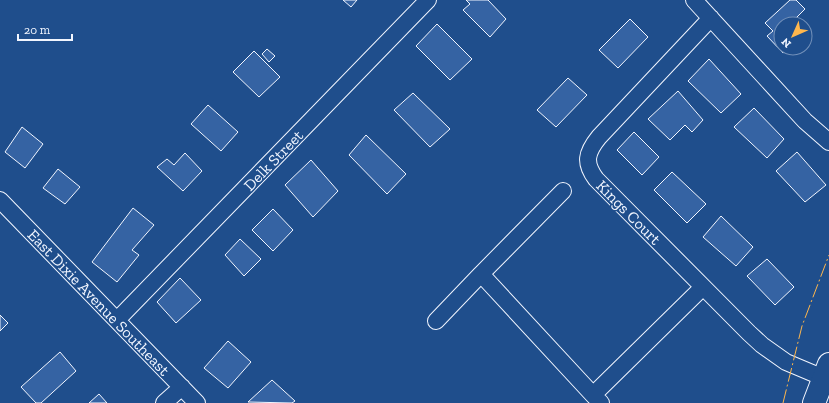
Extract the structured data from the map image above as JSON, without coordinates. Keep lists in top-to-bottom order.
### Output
{
  "streets": {
    "street": ["Delk Street", "Kings Court", "East Dixie Avenue Southeast"]
  },
  "crossings": [
    ["Delk Street", "East Dixie Avenue Southeast"]
  ],
  "scale_bar": "20 m",
  "north": "bottom left"
}
